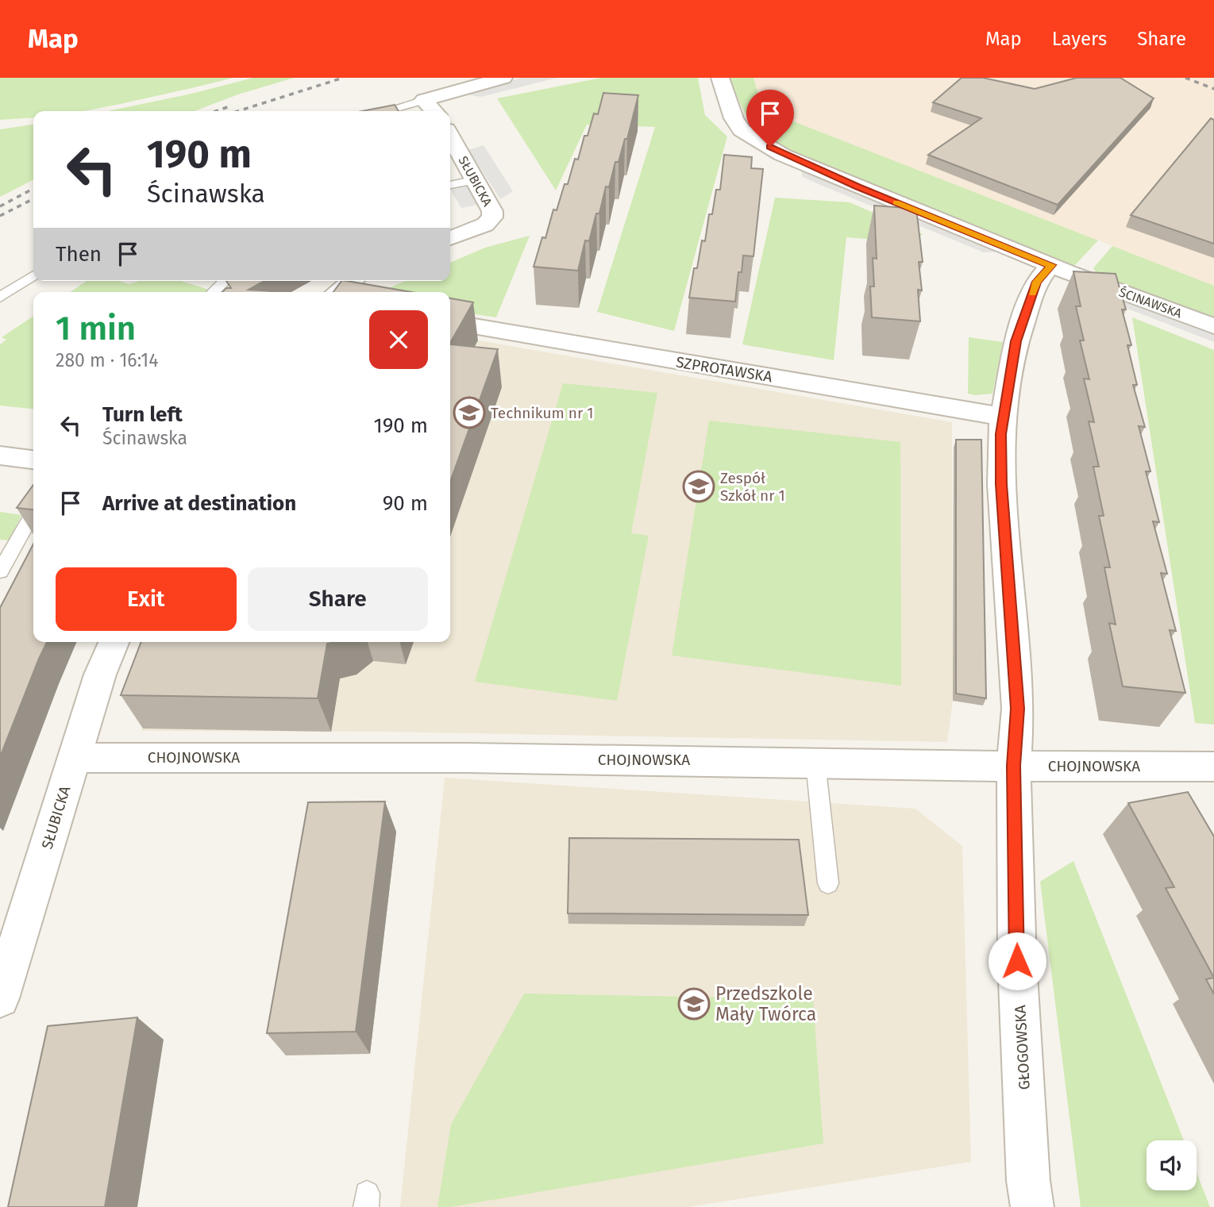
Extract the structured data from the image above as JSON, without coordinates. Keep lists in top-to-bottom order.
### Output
{
  "streets": {
    "street": [
      "SŁUBICKA",
      "ŚCINAWSKA",
      "SZPROTAWSKA",
      "CHOJNOWSKA",
      "GŁOGOWSKA"
    ]
  },
  "crossings": [
    ["SŁUBICKA", "CHOJNOWSKA"],
    ["ŚCINAWSKA", "GŁOGOWSKA"],
    ["SZPROTAWSKA", "GŁOGOWSKA"],
    ["CHOJNOWSKA", "GŁOGOWSKA"]
  ],
  "places": {
    "school or university": ["Technikum nr 1", "Zespół Szkół nr 1", "Przedszkole Mały Twórca"]
  },
  "page": {
    "header": "Map",
    "nav": ["Map", "Layers", "Share"],
    "turn": ["190 m", "Ścinawska"],
    "then": "Then",
    "heading": ["1 min", "280 m · 16:14"],
    "list": [
      {
        "name": "Turn left",
        "note": "Ścinawska",
        "value": "190 m"
      },
      {
        "name": "Arrive at destination",
        "value": "90 m"
      }
    ],
    "buttons": ["Exit", "Share"]
  }
}
